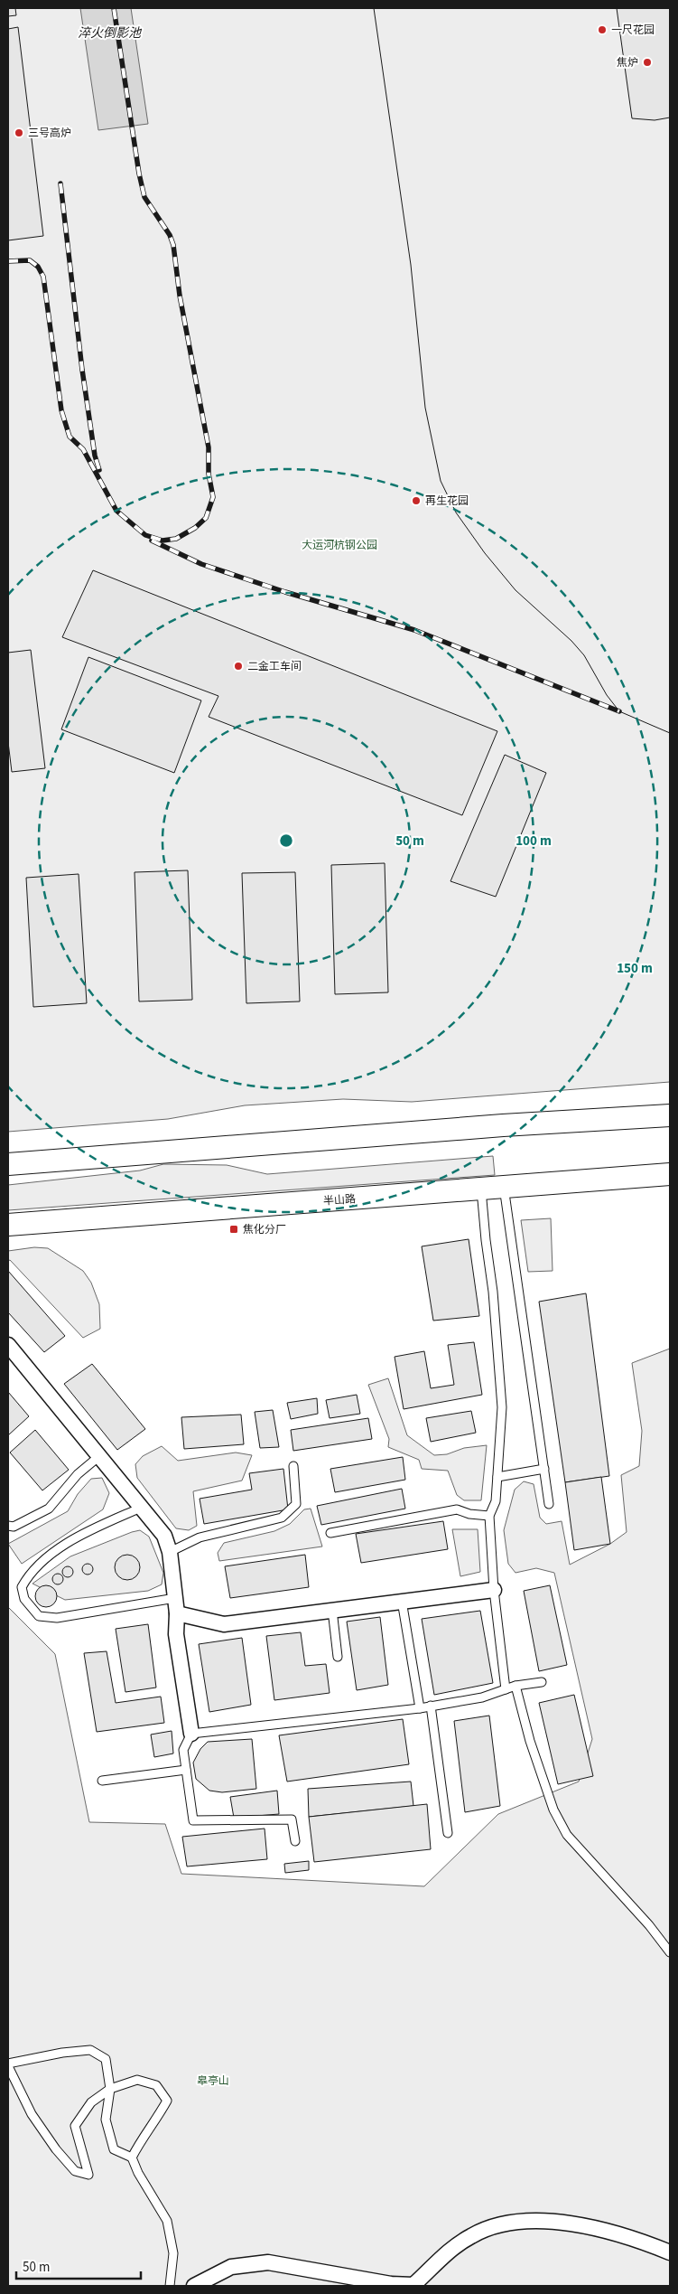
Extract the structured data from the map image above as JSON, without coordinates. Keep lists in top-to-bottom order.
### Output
{
  "streets": {
    "main road": ["半山路"]
  },
  "water": ["淬火倒影池"],
  "parks": ["大运河杭钢公园", "皋亭山"],
  "places": {
    "other": [
      "一尺花园",
      "焦炉",
      "三号高炉",
      "再生花园",
      "二金工车间"
    ],
    "transit": ["焦化分厂"]
  },
  "scale_bar": "50 m",
  "rings": ["50 m", "100 m", "150 m"]
}
